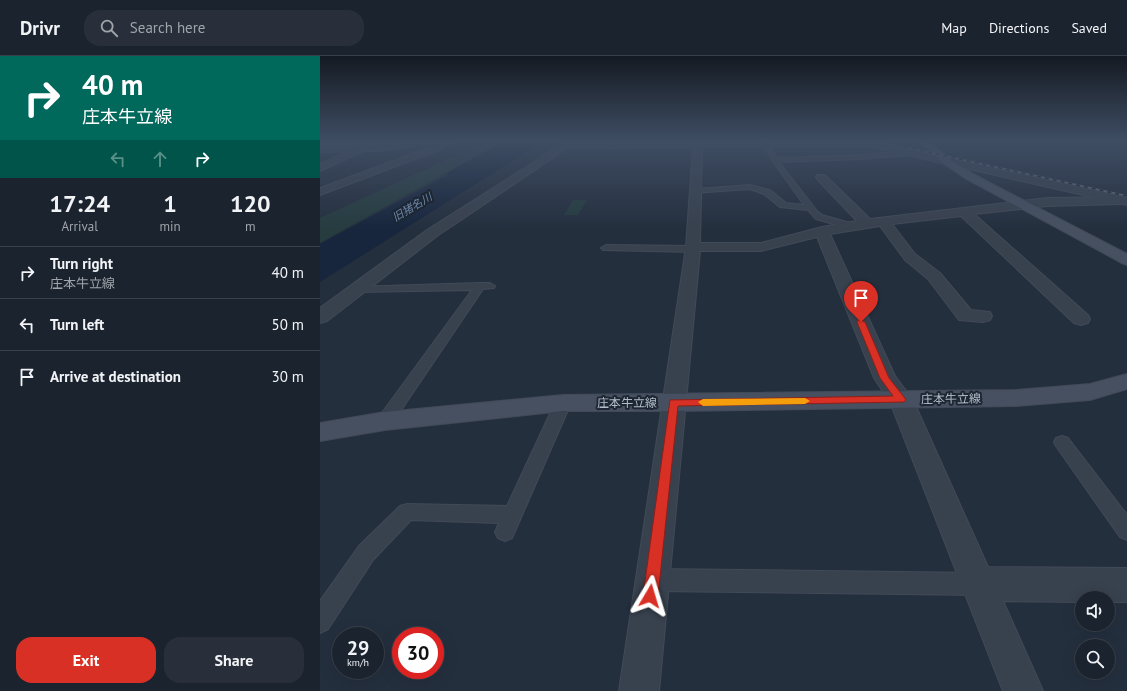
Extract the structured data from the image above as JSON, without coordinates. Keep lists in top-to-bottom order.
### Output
{
  "streets": {
    "main road": ["庄本牛立線"]
  },
  "water": ["旧猪名川"],
  "page": {
    "header": "Drivr",
    "search": "Search here",
    "nav": ["Map", "Directions", "Saved"],
    "turn": ["40 m", "庄本牛立線"],
    "eta": [
      "17:24",
      "Arrival",
      "1",
      "min",
      "120",
      "m"
    ],
    "list": [
      {
        "name": "Turn right",
        "note": "庄本牛立線",
        "value": "40 m"
      },
      {
        "name": "Turn left",
        "value": "50 m"
      },
      {
        "name": "Arrive at destination",
        "value": "30 m"
      }
    ],
    "speed": "29 km/h",
    "limit": "30",
    "buttons": ["Exit", "Share"]
  }
}
